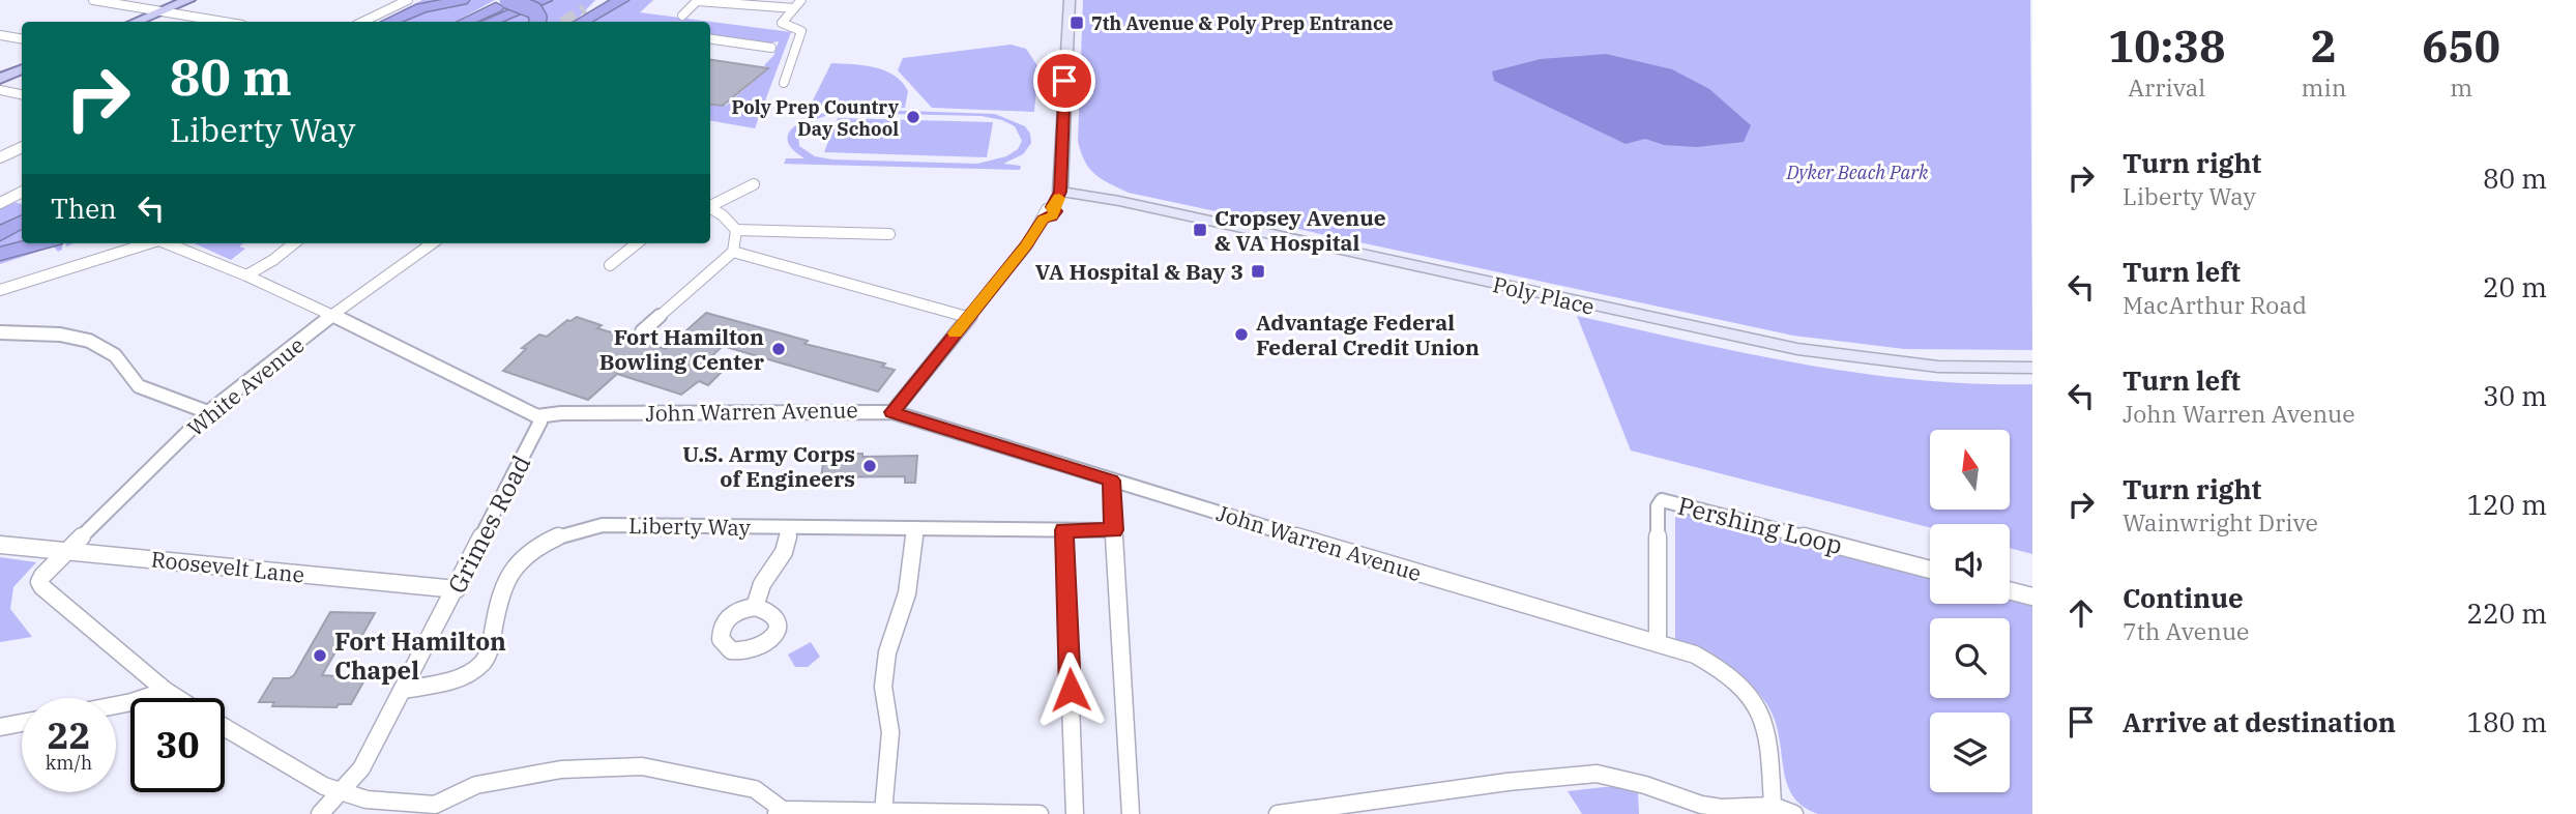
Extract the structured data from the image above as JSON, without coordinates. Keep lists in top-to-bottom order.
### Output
{
  "streets": {
    "main road": ["Poly Place"],
    "street": [
      "White Avenue",
      "John Warren Avenue",
      "Grimes Road",
      "Pershing Loop",
      "Liberty Way",
      "Roosevelt Lane"
    ]
  },
  "crossings": [
    ["White Avenue", "Roosevelt Lane"],
    ["John Warren Avenue", "Grimes Road"],
    ["John Warren Avenue", "Pershing Loop"],
    ["Grimes Road", "Liberty Way"],
    ["Grimes Road", "Roosevelt Lane"]
  ],
  "parks": ["Dyker Beach Park"],
  "places": {
    "transit": ["7th Avenue & Poly Prep Entrance", "Cropsey Avenue & VA Hospital", "VA Hospital & Bay 3"],
    "other": [
      "Poly Prep Country Day School",
      "Advantage Federal Federal Credit Union",
      "Fort Hamilton Bowling Center",
      "U.S. Army Corps of Engineers",
      "Fort Hamilton Chapel"
    ]
  },
  "north": "top",
  "page": {
    "eta": [
      "10:38",
      "Arrival",
      "2",
      "min",
      "650",
      "m"
    ],
    "turn": ["80 m", "Liberty Way"],
    "list": [
      {
        "name": "Turn right",
        "note": "Liberty Way",
        "value": "80 m"
      },
      {
        "name": "Turn left",
        "note": "MacArthur Road",
        "value": "20 m"
      },
      {
        "name": "Turn left",
        "note": "John Warren Avenue",
        "value": "30 m"
      },
      {
        "name": "Turn right",
        "note": "Wainwright Drive",
        "value": "120 m"
      },
      {
        "name": "Continue",
        "note": "7th Avenue",
        "value": "220 m"
      },
      {
        "name": "Arrive at destination",
        "value": "180 m"
      }
    ],
    "then": "Then",
    "speed": "22 km/h",
    "limit": "30"
  }
}
